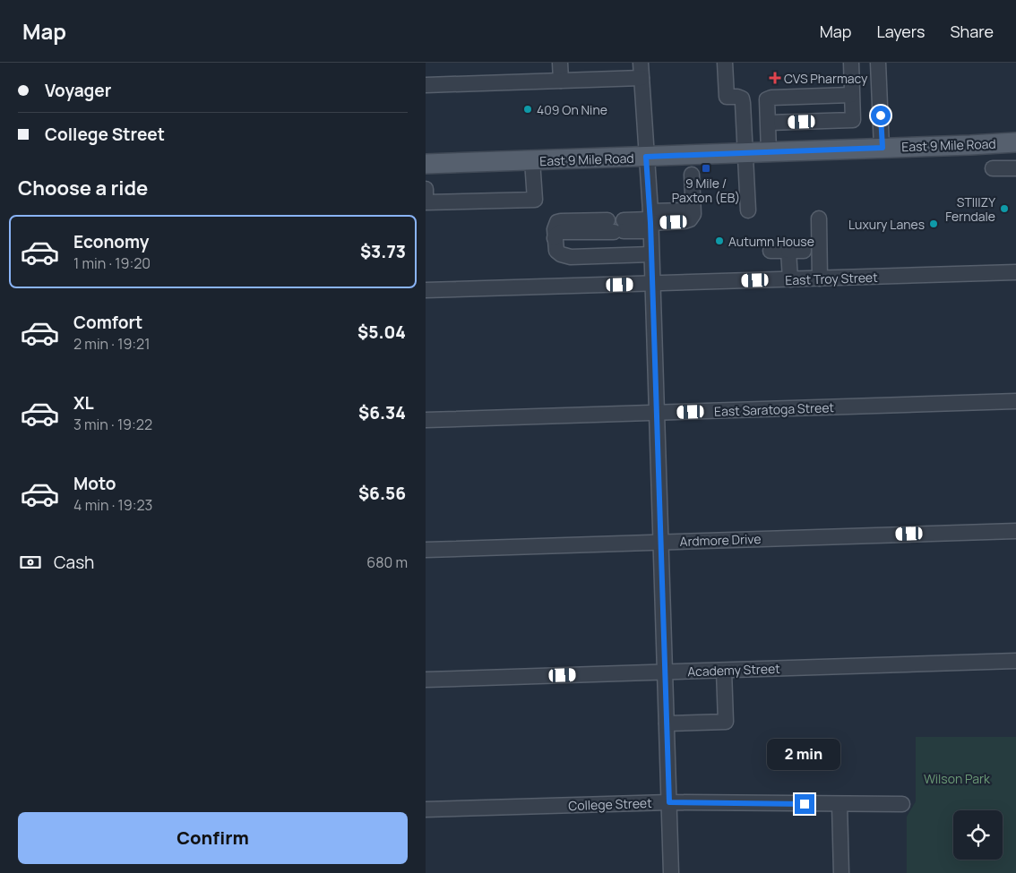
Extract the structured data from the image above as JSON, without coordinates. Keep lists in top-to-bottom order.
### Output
{
  "streets": {
    "main road": ["East 9 Mile Road"],
    "street": [
      "East Troy Street",
      "East Saratoga Street",
      "Ardmore Drive",
      "Academy Street",
      "College Street"
    ]
  },
  "parks": ["Wilson Park"],
  "places": {
    "health": ["CVS Pharmacy"],
    "other": [
      "409 On Nine",
      "STIIIZY Ferndale",
      "Luxury Lanes",
      "Autumn House"
    ],
    "transit": ["9 Mile / Paxton (EB)"]
  },
  "page": {
    "header": "Map",
    "nav": ["Map", "Layers", "Share"],
    "banner": ["Voyager", "College Street"],
    "heading": "Choose a ride",
    "list": [
      {
        "name": "Economy",
        "note": "1 min · 19:20",
        "value": "$3.73"
      },
      {
        "name": "Comfort",
        "note": "2 min · 19:21",
        "value": "$5.04"
      },
      {
        "name": "XL",
        "note": "3 min · 19:22",
        "value": "$6.34"
      },
      {
        "name": "Moto",
        "note": "4 min · 19:23",
        "value": "$6.56"
      }
    ],
    "pay": ["Cash", "680 m"],
    "bubble": "2 min",
    "buttons": "Confirm"
  }
}
